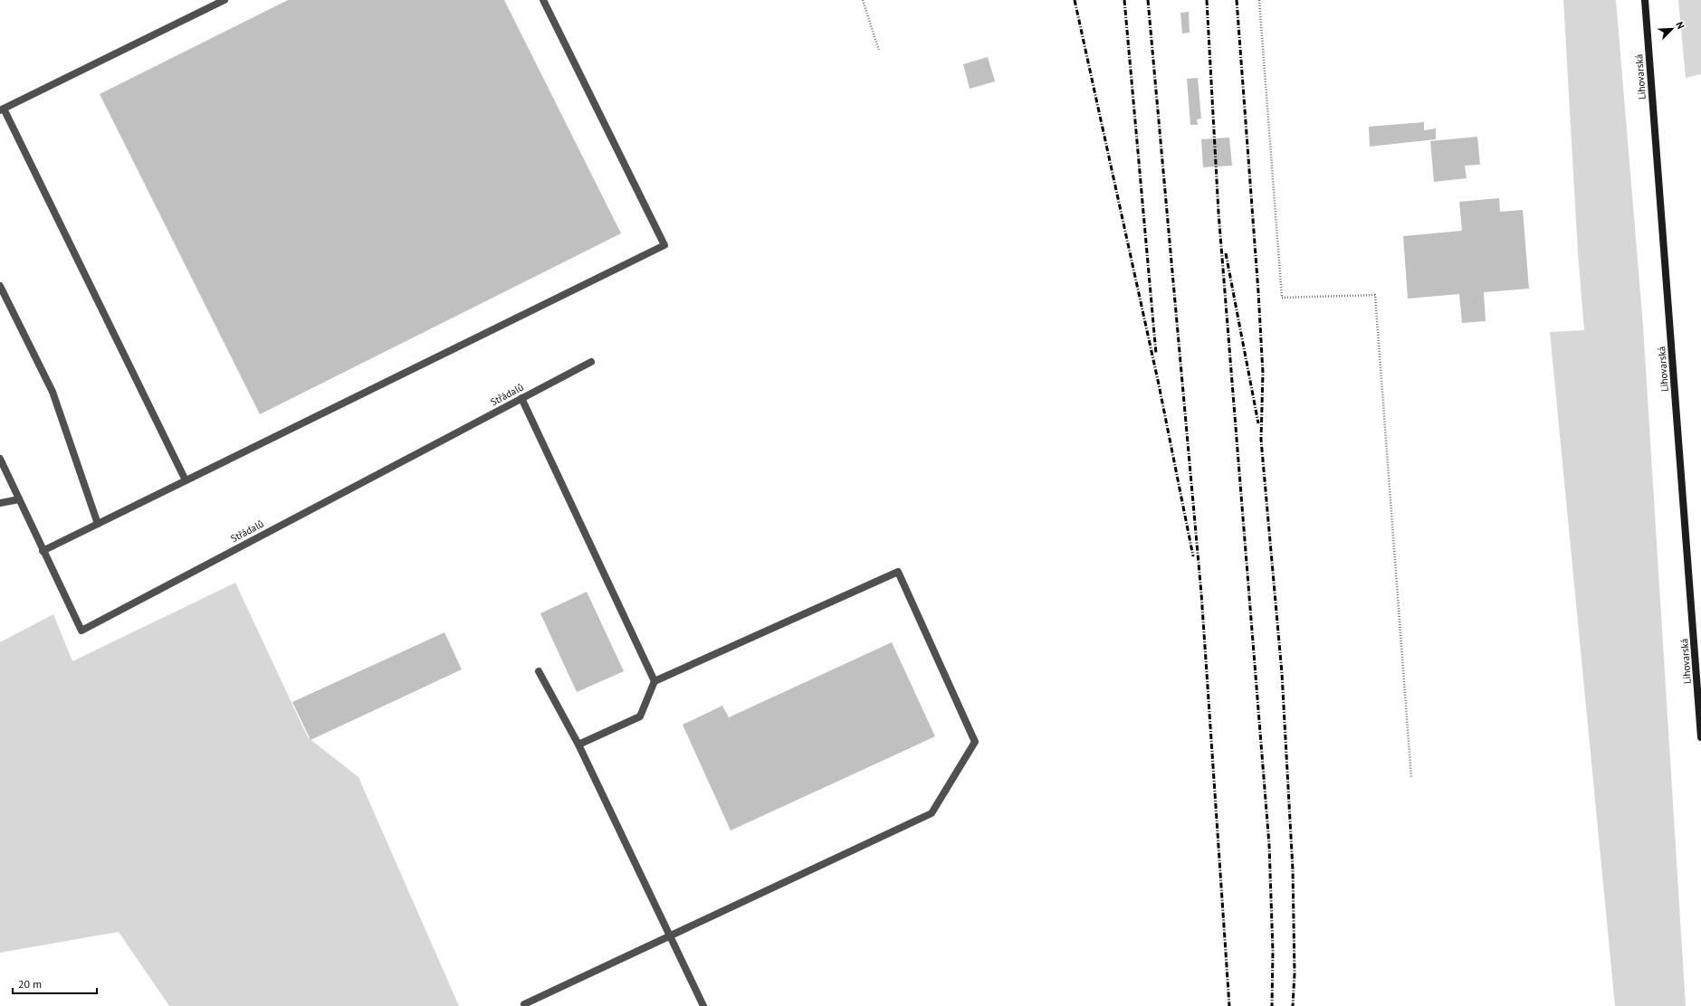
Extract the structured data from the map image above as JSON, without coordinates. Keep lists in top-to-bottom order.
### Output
{
  "streets": {
    "street": ["Lihovarská", "Střádalů"]
  },
  "scale_bar": "20 m",
  "north": "top right"
}
